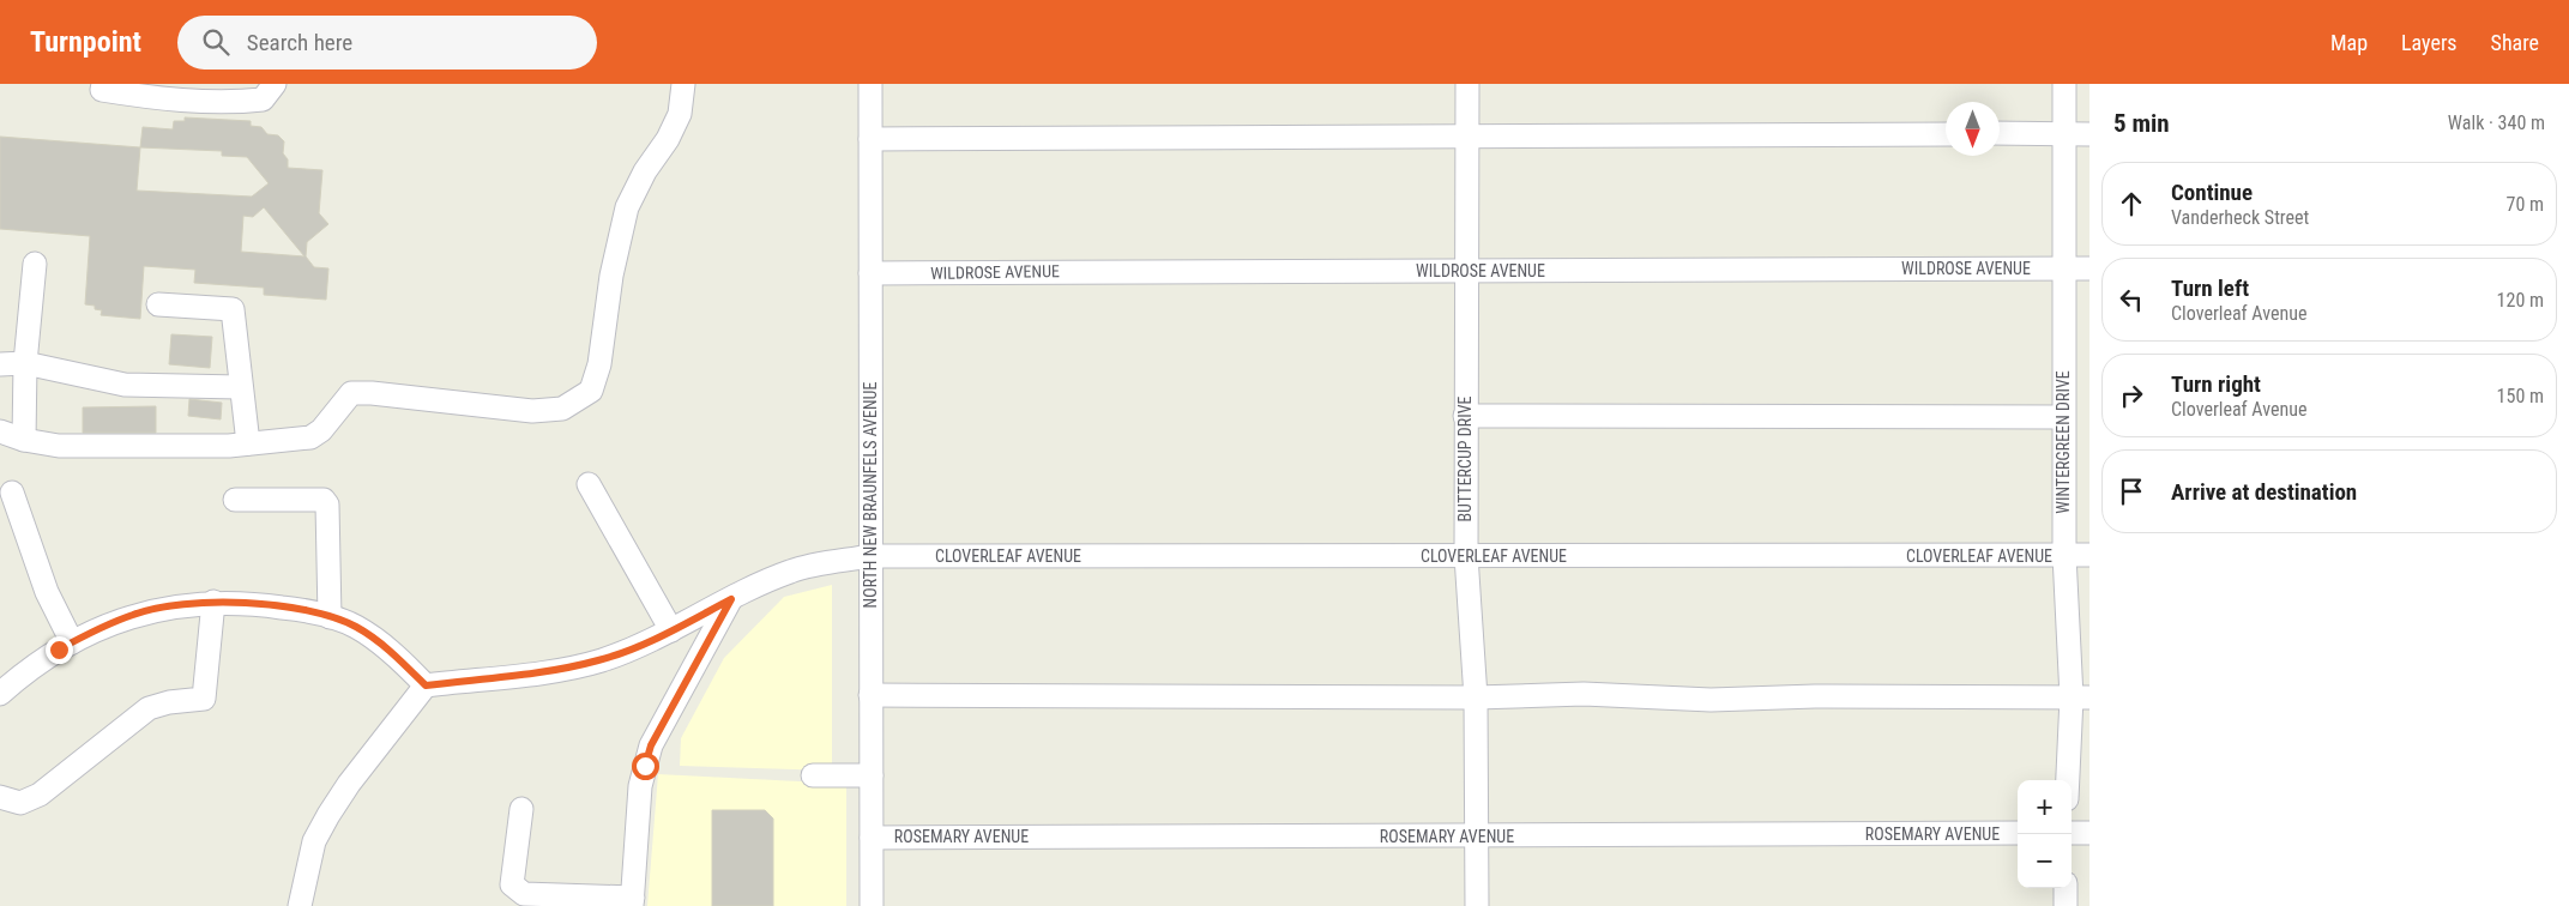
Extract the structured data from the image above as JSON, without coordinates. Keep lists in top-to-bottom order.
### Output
{
  "streets": {
    "street": [
      "WILDROSE AVENUE",
      "WINTERGREEN DRIVE",
      "BUTTERCUP DRIVE",
      "NORTH NEW BRAUNFELS AVENUE",
      "CLOVERLEAF AVENUE",
      "ROSEMARY AVENUE"
    ]
  },
  "crossings": [
    ["WILDROSE AVENUE", "WINTERGREEN DRIVE"],
    ["WILDROSE AVENUE", "BUTTERCUP DRIVE"],
    ["WILDROSE AVENUE", "NORTH NEW BRAUNFELS AVENUE"],
    ["WINTERGREEN DRIVE", "CLOVERLEAF AVENUE"],
    ["BUTTERCUP DRIVE", "CLOVERLEAF AVENUE"],
    ["BUTTERCUP DRIVE", "ROSEMARY AVENUE"],
    ["NORTH NEW BRAUNFELS AVENUE", "CLOVERLEAF AVENUE"],
    ["NORTH NEW BRAUNFELS AVENUE", "ROSEMARY AVENUE"]
  ],
  "north": "bottom",
  "page": {
    "header": "Turnpoint",
    "search": "Search here",
    "nav": ["Map", "Layers", "Share"],
    "heading": ["5 min", "Walk · 340 m"],
    "list": [
      ["Continue", "Vanderheck Street", "70 m"],
      ["Turn left", "Cloverleaf Avenue", "120 m"],
      ["Turn right", "Cloverleaf Avenue", "150 m"],
      "Arrive at destination"
    ],
    "map_buttons": ["+", "−"]
  }
}
